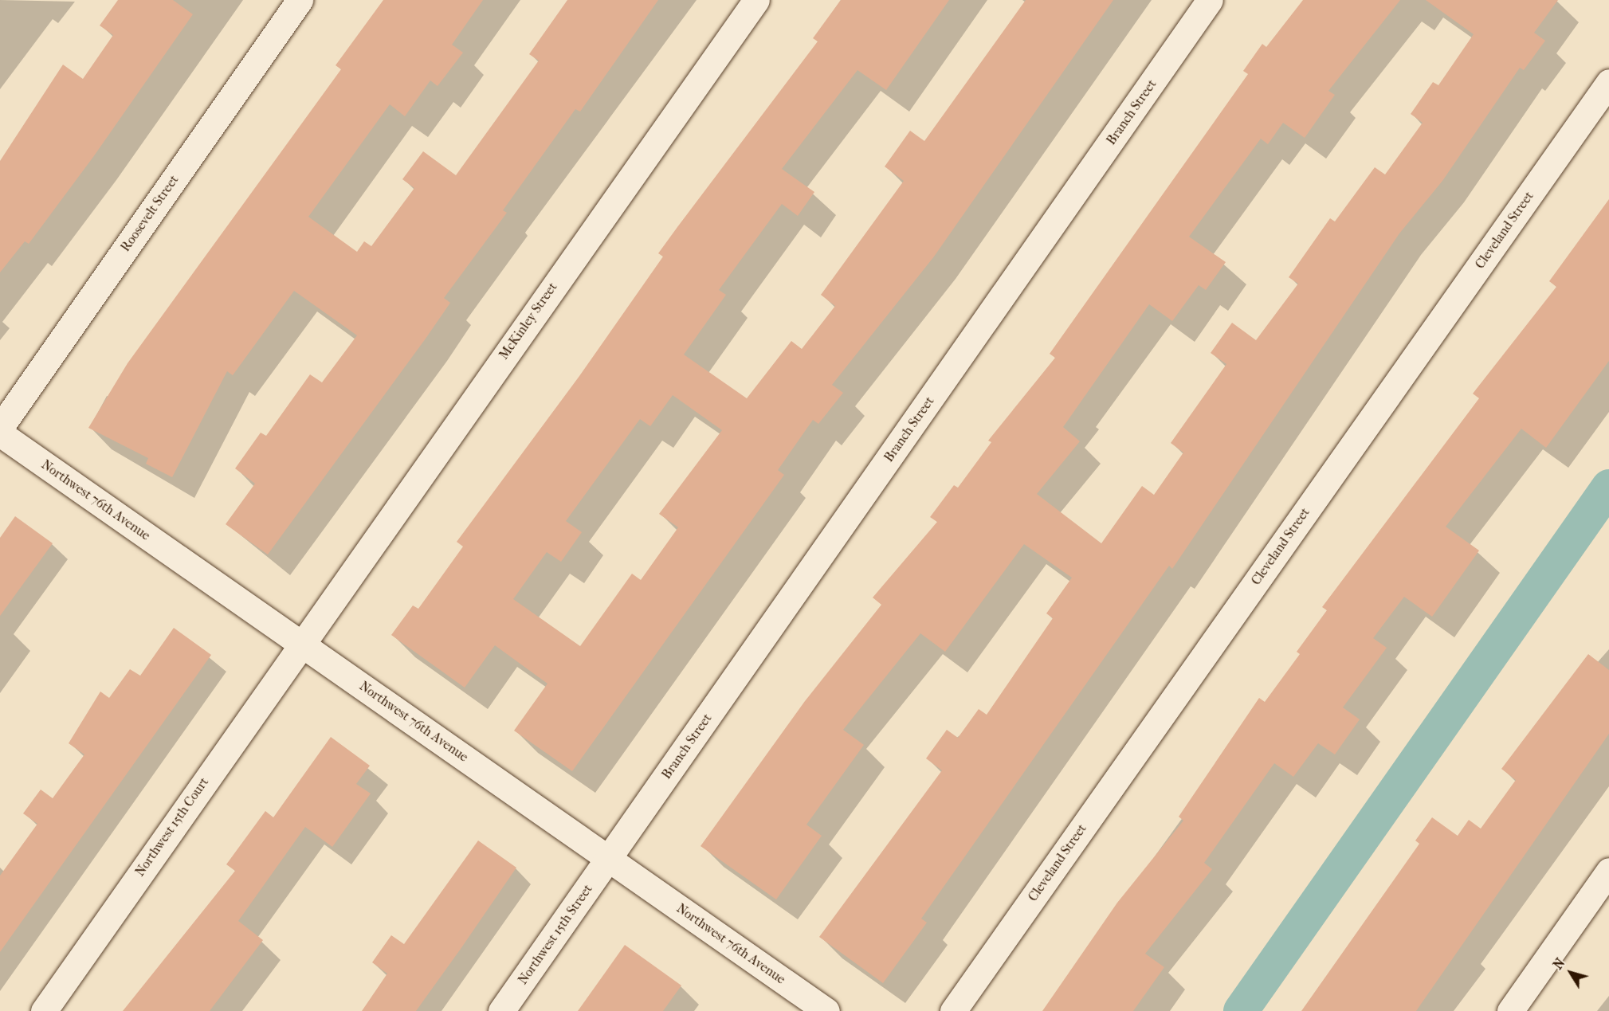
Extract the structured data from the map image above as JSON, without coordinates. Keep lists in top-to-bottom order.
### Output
{
  "streets": {
    "street": [
      "Branch Street",
      "Roosevelt Street",
      "Cleveland Street",
      "McKinley Street",
      "Northwest 76th Avenue",
      "Northwest 15th Court",
      "Northwest 15th Street"
    ]
  },
  "crossings": [
    ["Branch Street", "Northwest 76th Avenue"],
    ["Branch Street", "Northwest 15th Street"],
    ["McKinley Street", "Northwest 76th Avenue"],
    ["McKinley Street", "Northwest 15th Court"],
    ["Northwest 76th Avenue", "Northwest 15th Court"],
    ["Northwest 76th Avenue", "Northwest 15th Street"]
  ],
  "north": "top left"
}
